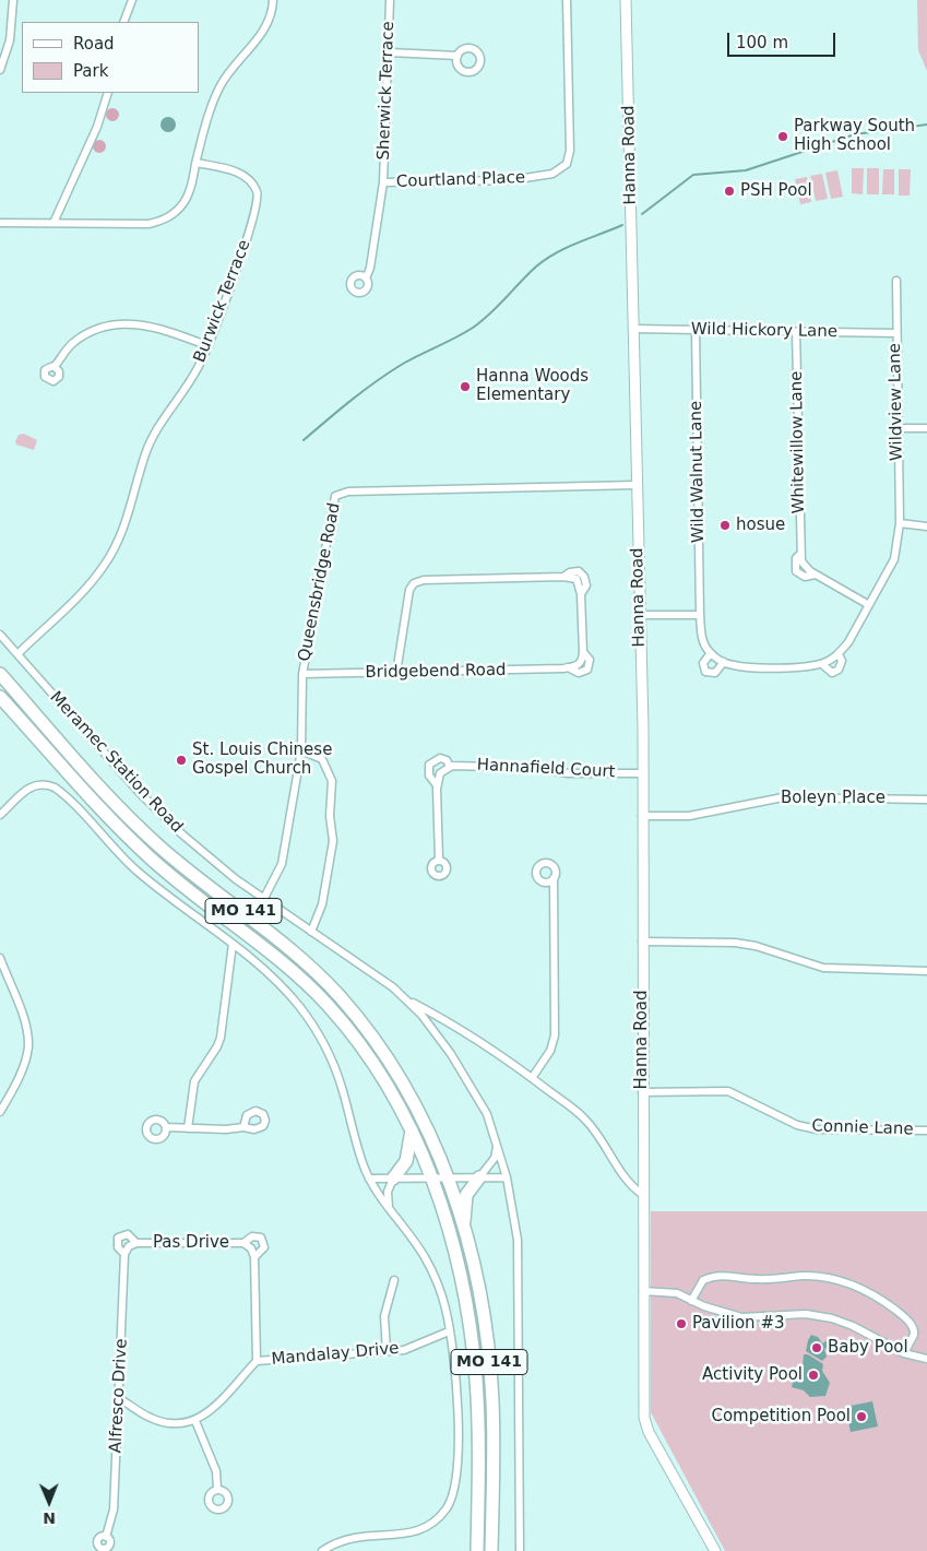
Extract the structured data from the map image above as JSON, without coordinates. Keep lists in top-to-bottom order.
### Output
{
  "streets": {
    "highway": ["MO 141"],
    "street": [
      "Sherwick Terrace",
      "Hanna Road",
      "Courtland Place",
      "Burwick Terrace",
      "Wild Hickory Lane",
      "Wildview Lane",
      "Whitewillow Lane",
      "Wild Walnut Lane",
      "Queensbridge Road",
      "Bridgebend Road",
      "Meramec Station Road",
      "Hannafield Court",
      "Boleyn Place",
      "Connie Lane",
      "Pas Drive",
      "Mandalay Drive",
      "Alfresco Drive"
    ]
  },
  "crossings": [
    ["Sherwick Terrace", "Courtland Place"],
    ["Hanna Road", "Wild Hickory Lane"],
    ["Hanna Road", "Queensbridge Road"],
    ["Hanna Road", "Hannafield Court"],
    ["Hanna Road", "Boleyn Place"],
    ["Hanna Road", "Connie Lane"],
    ["Burwick Terrace", "Meramec Station Road"],
    ["Wild Hickory Lane", "Wildview Lane"],
    ["Wild Hickory Lane", "Whitewillow Lane"],
    ["Wild Hickory Lane", "Wild Walnut Lane"],
    ["Wildview Lane", "Whitewillow Lane"],
    ["Queensbridge Road", "Bridgebend Road"],
    ["Queensbridge Road", "Meramec Station Road"],
    ["Pas Drive", "Mandalay Drive"],
    ["Pas Drive", "Alfresco Drive"],
    ["Mandalay Drive", "Alfresco Drive"]
  ],
  "places": [
    "Parkway South High School",
    "PSH Pool",
    "Hanna Woods Elementary",
    "hosue",
    "St. Louis Chinese Gospel Church",
    "Pavilion #3",
    "Baby Pool",
    "Activity Pool",
    "Competition Pool"
  ],
  "legend": ["Road", "Park"],
  "scale_bar": "100 m",
  "north": "bottom"
}
